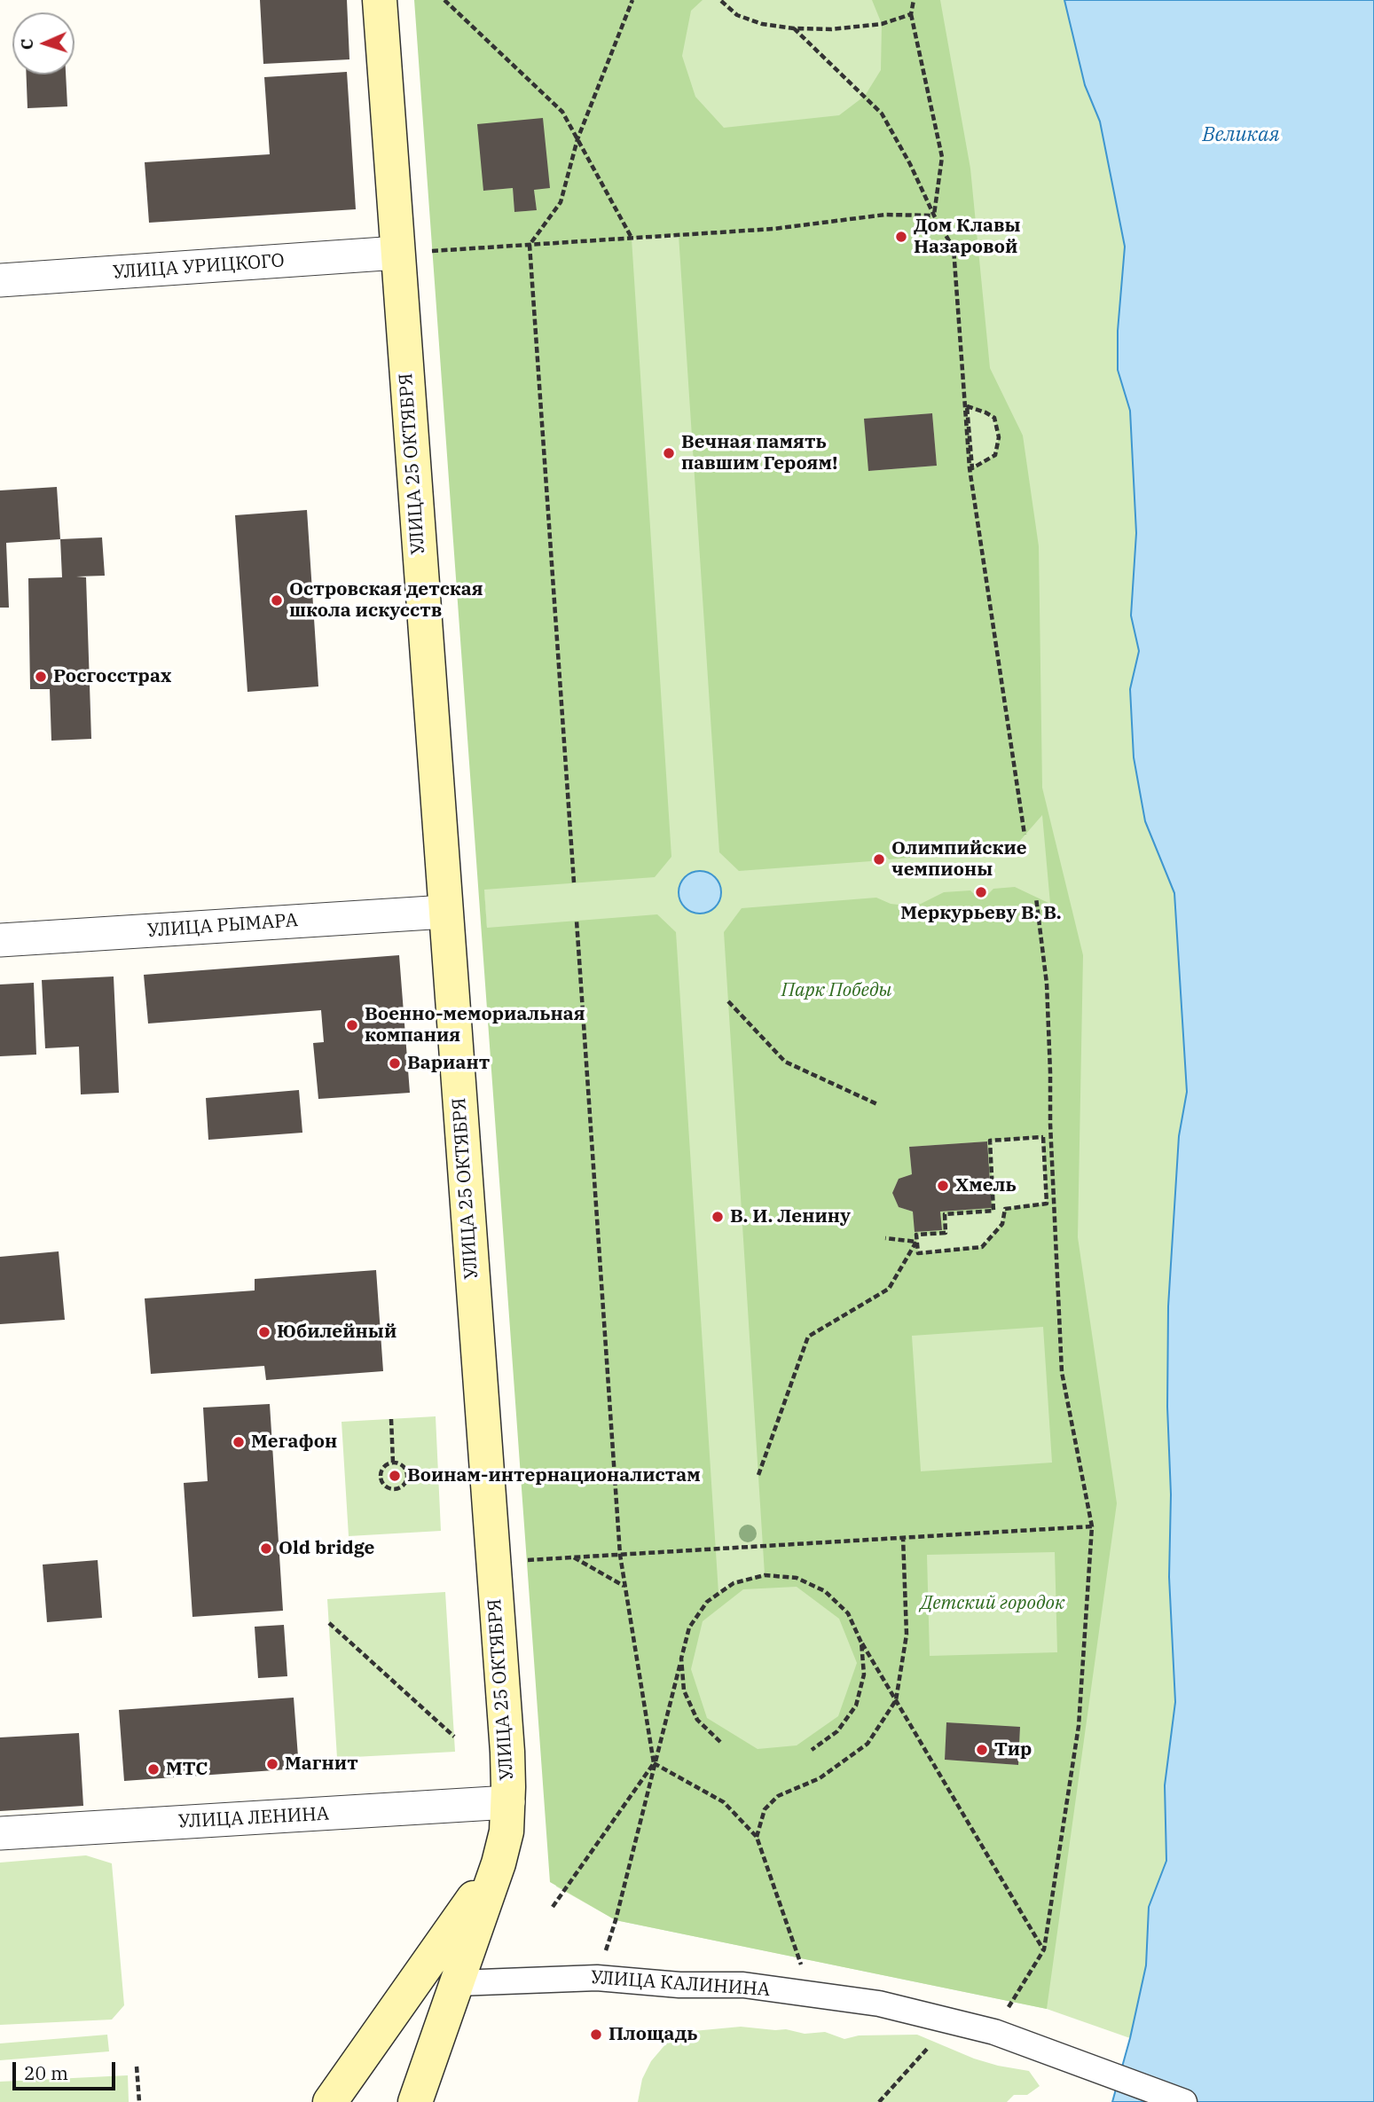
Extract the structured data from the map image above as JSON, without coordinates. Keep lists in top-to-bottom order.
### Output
{
  "streets": {
    "main road": ["УЛИЦА 25 ОКТЯБРЯ"],
    "street": [
      "УЛИЦА УРИЦКОГО",
      "УЛИЦА РЫМАРА",
      "УЛИЦА ЛЕНИНА",
      "УЛИЦА КАЛИНИНА"
    ]
  },
  "crossings": [
    ["УЛИЦА УРИЦКОГО", "УЛИЦА 25 ОКТЯБРЯ"],
    ["УЛИЦА 25 ОКТЯБРЯ", "УЛИЦА РЫМАРА"],
    ["УЛИЦА 25 ОКТЯБРЯ", "УЛИЦА ЛЕНИНА"],
    ["УЛИЦА 25 ОКТЯБРЯ", "УЛИЦА КАЛИНИНА"]
  ],
  "water": ["Великая"],
  "parks": ["Парк Победы", "Детский городок"],
  "places": [
    "Дом Клавы Назаровой",
    "Вечная память павшим Героям!",
    "Островская детская школа искусств",
    "Росгосстрах",
    "Олимпийские чемпионы",
    "Меркурьеву В. В.",
    "Военно-мемориальная компания",
    "Вариант",
    "Хмель",
    "В. И. Ленину",
    "Юбилейный",
    "Мегафон",
    "Воинам-интернационалистам",
    "Old bridge",
    "Тир",
    "Магнит",
    "МТС",
    "Площадь"
  ],
  "scale_bar": "20 m",
  "north": "left"
}
